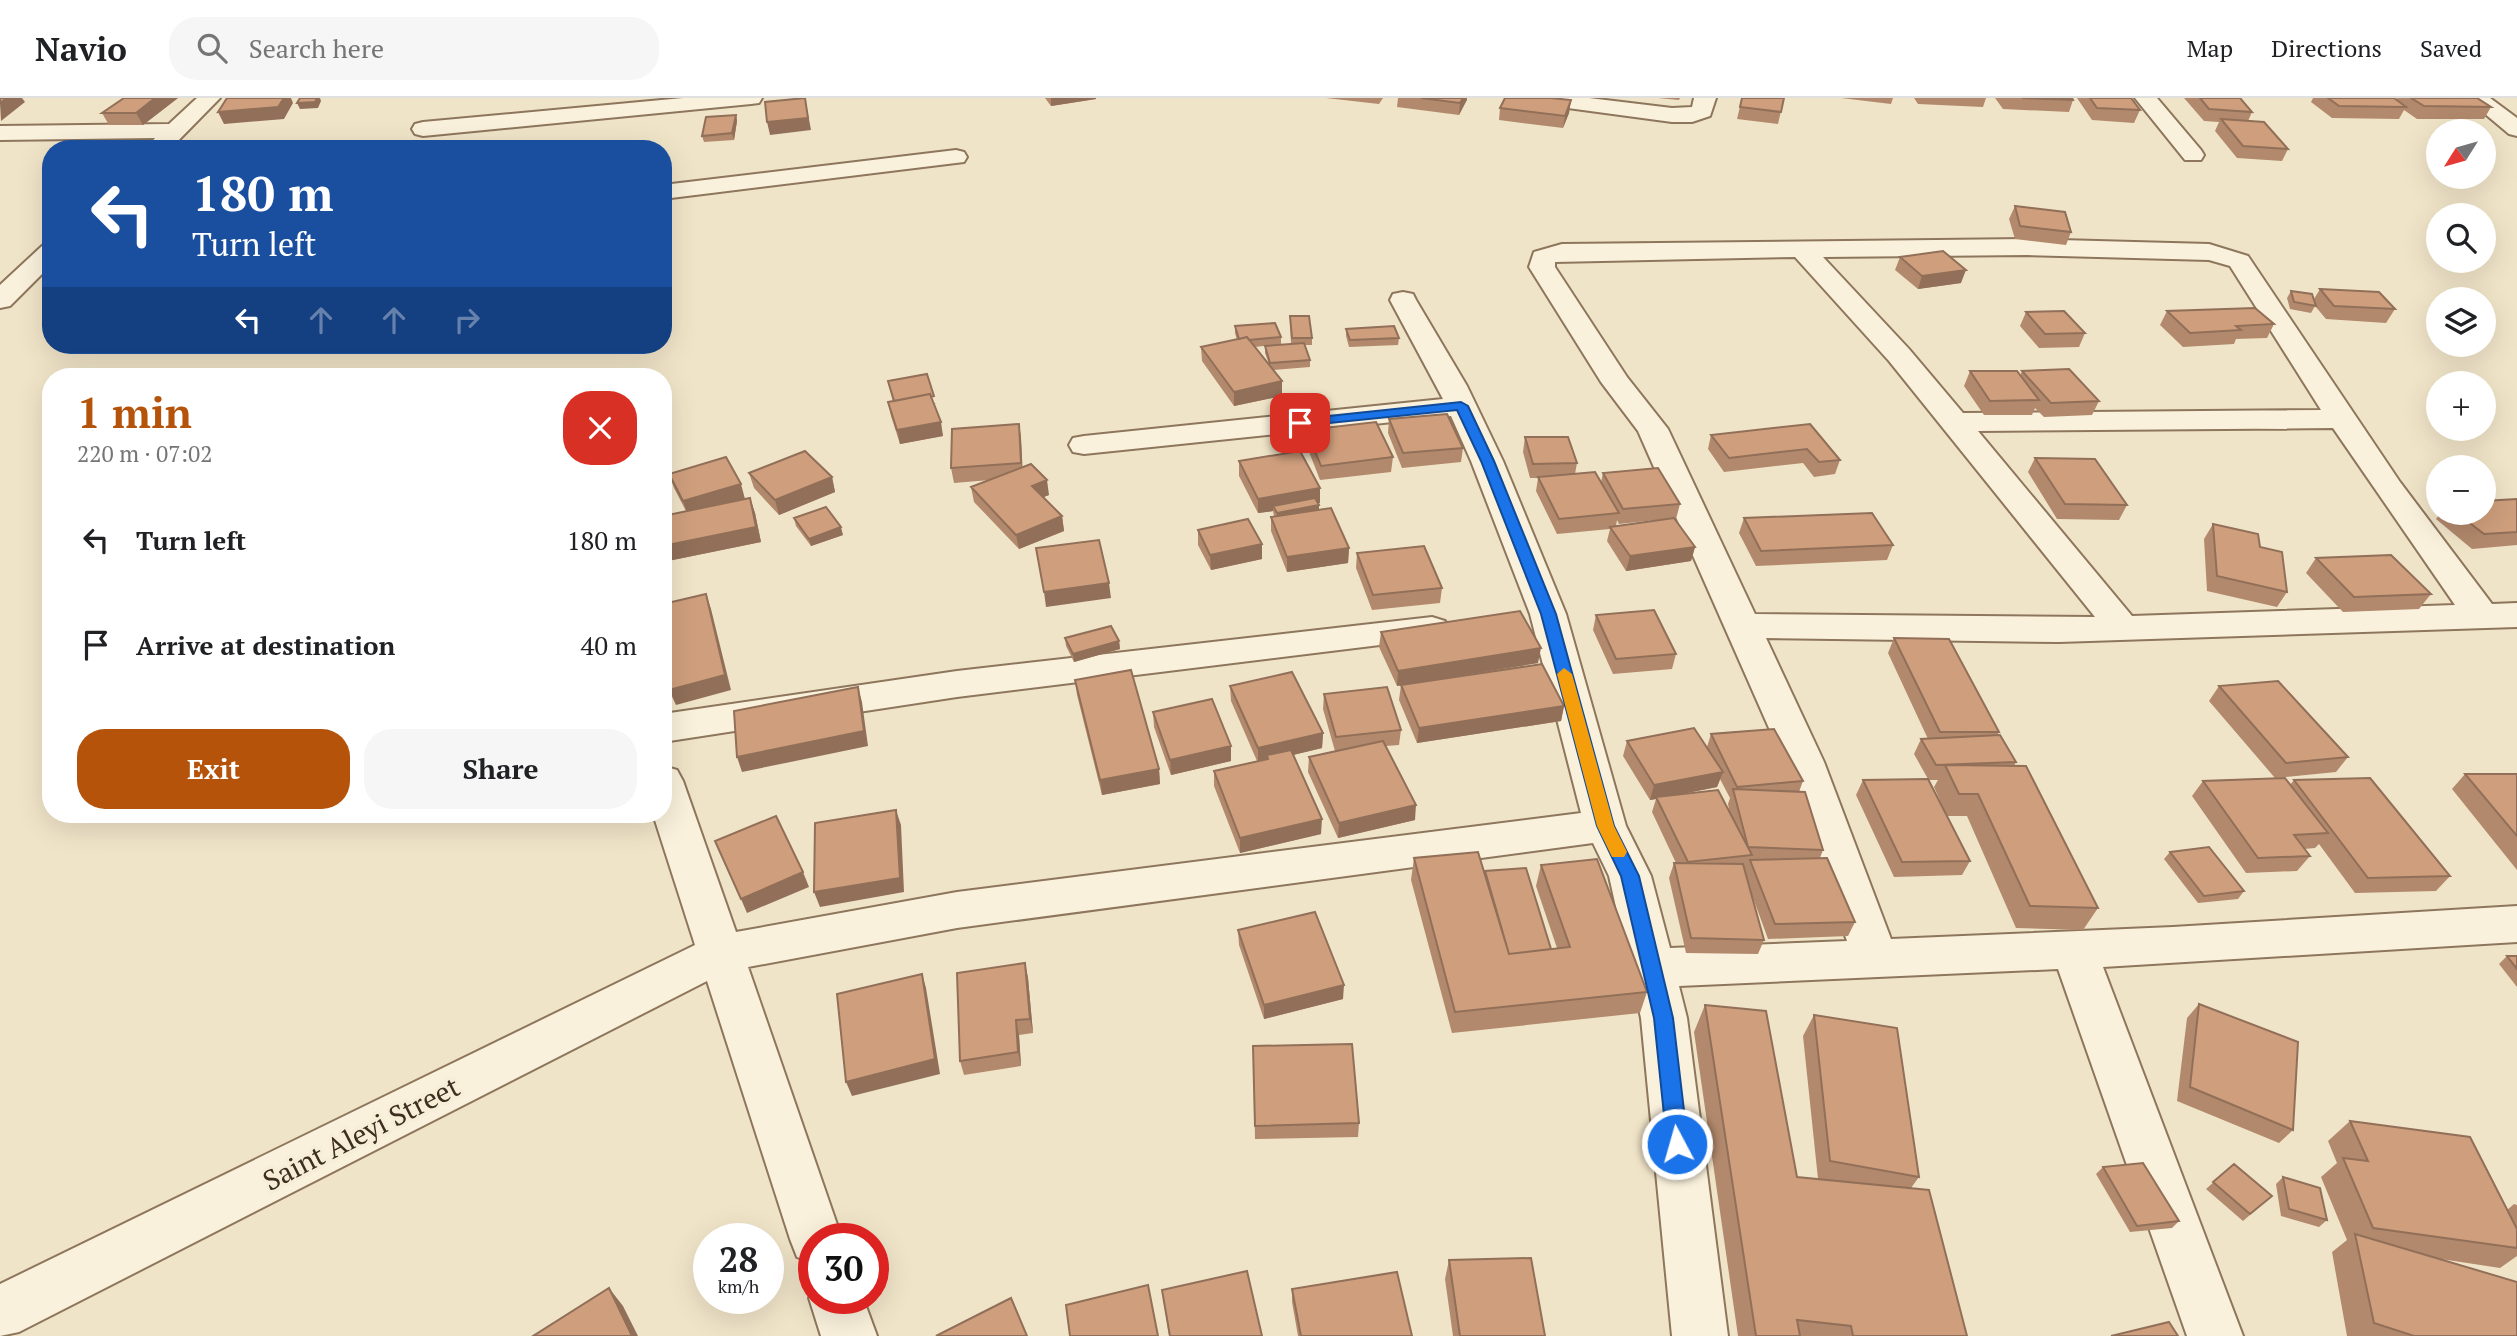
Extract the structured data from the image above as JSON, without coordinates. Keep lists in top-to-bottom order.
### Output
{
  "streets": {
    "street": ["Saint Aleyi Street"]
  },
  "north": "bottom left",
  "page": {
    "header": "Navio",
    "search": "Search here",
    "nav": ["Map", "Directions", "Saved"],
    "map_buttons": ["+", "−"],
    "turn": ["180 m", "Turn left"],
    "heading": ["1 min", "220 m · 07:02"],
    "list": [
      {
        "name": "Turn left",
        "value": "180 m"
      },
      {
        "name": "Arrive at destination",
        "value": "40 m"
      }
    ],
    "buttons": ["Exit", "Share"],
    "speed": "28 km/h",
    "limit": "30"
  }
}
